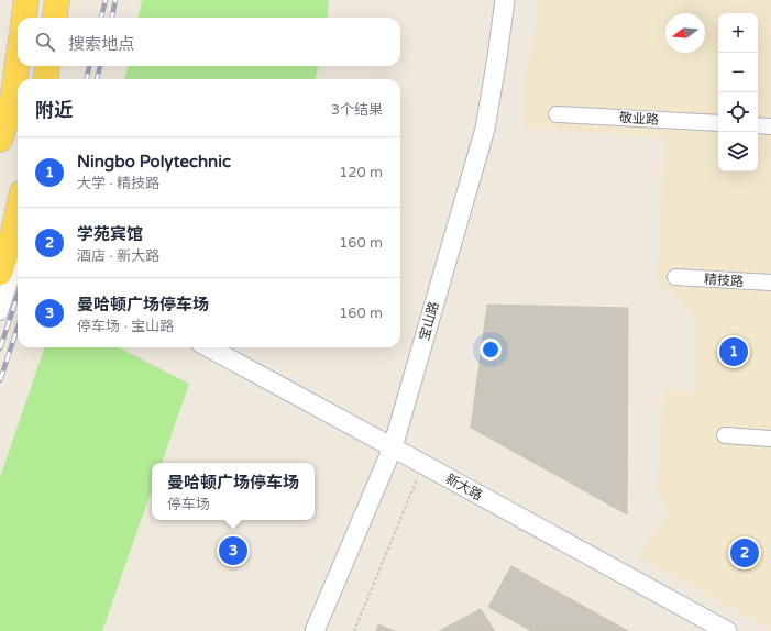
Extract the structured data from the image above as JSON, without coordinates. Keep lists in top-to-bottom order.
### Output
{
  "streets": {
    "street": [
      "敬业路",
      "精技路",
      "宝山路",
      "新大路"
    ]
  },
  "crossings": [
    ["宝山路", "新大路"]
  ],
  "north": "left",
  "page": {
    "map_buttons": ["+", "−"],
    "search": "搜索地点",
    "heading": ["附近", "3个结果"],
    "list": [
      {
        "mark": "1",
        "name": "Ningbo Polytechnic",
        "note": "大学 · 精技路",
        "value": "120 m"
      },
      {
        "mark": "2",
        "name": "学苑宾馆",
        "note": "酒店 · 新大路",
        "value": "160 m"
      },
      {
        "mark": "3",
        "name": "曼哈顿广场停车场",
        "note": "停车场 · 宝山路",
        "value": "160 m"
      }
    ],
    "pins": ["1", "3", "2"],
    "popup": ["曼哈顿广场停车场", "停车场"]
  }
}
